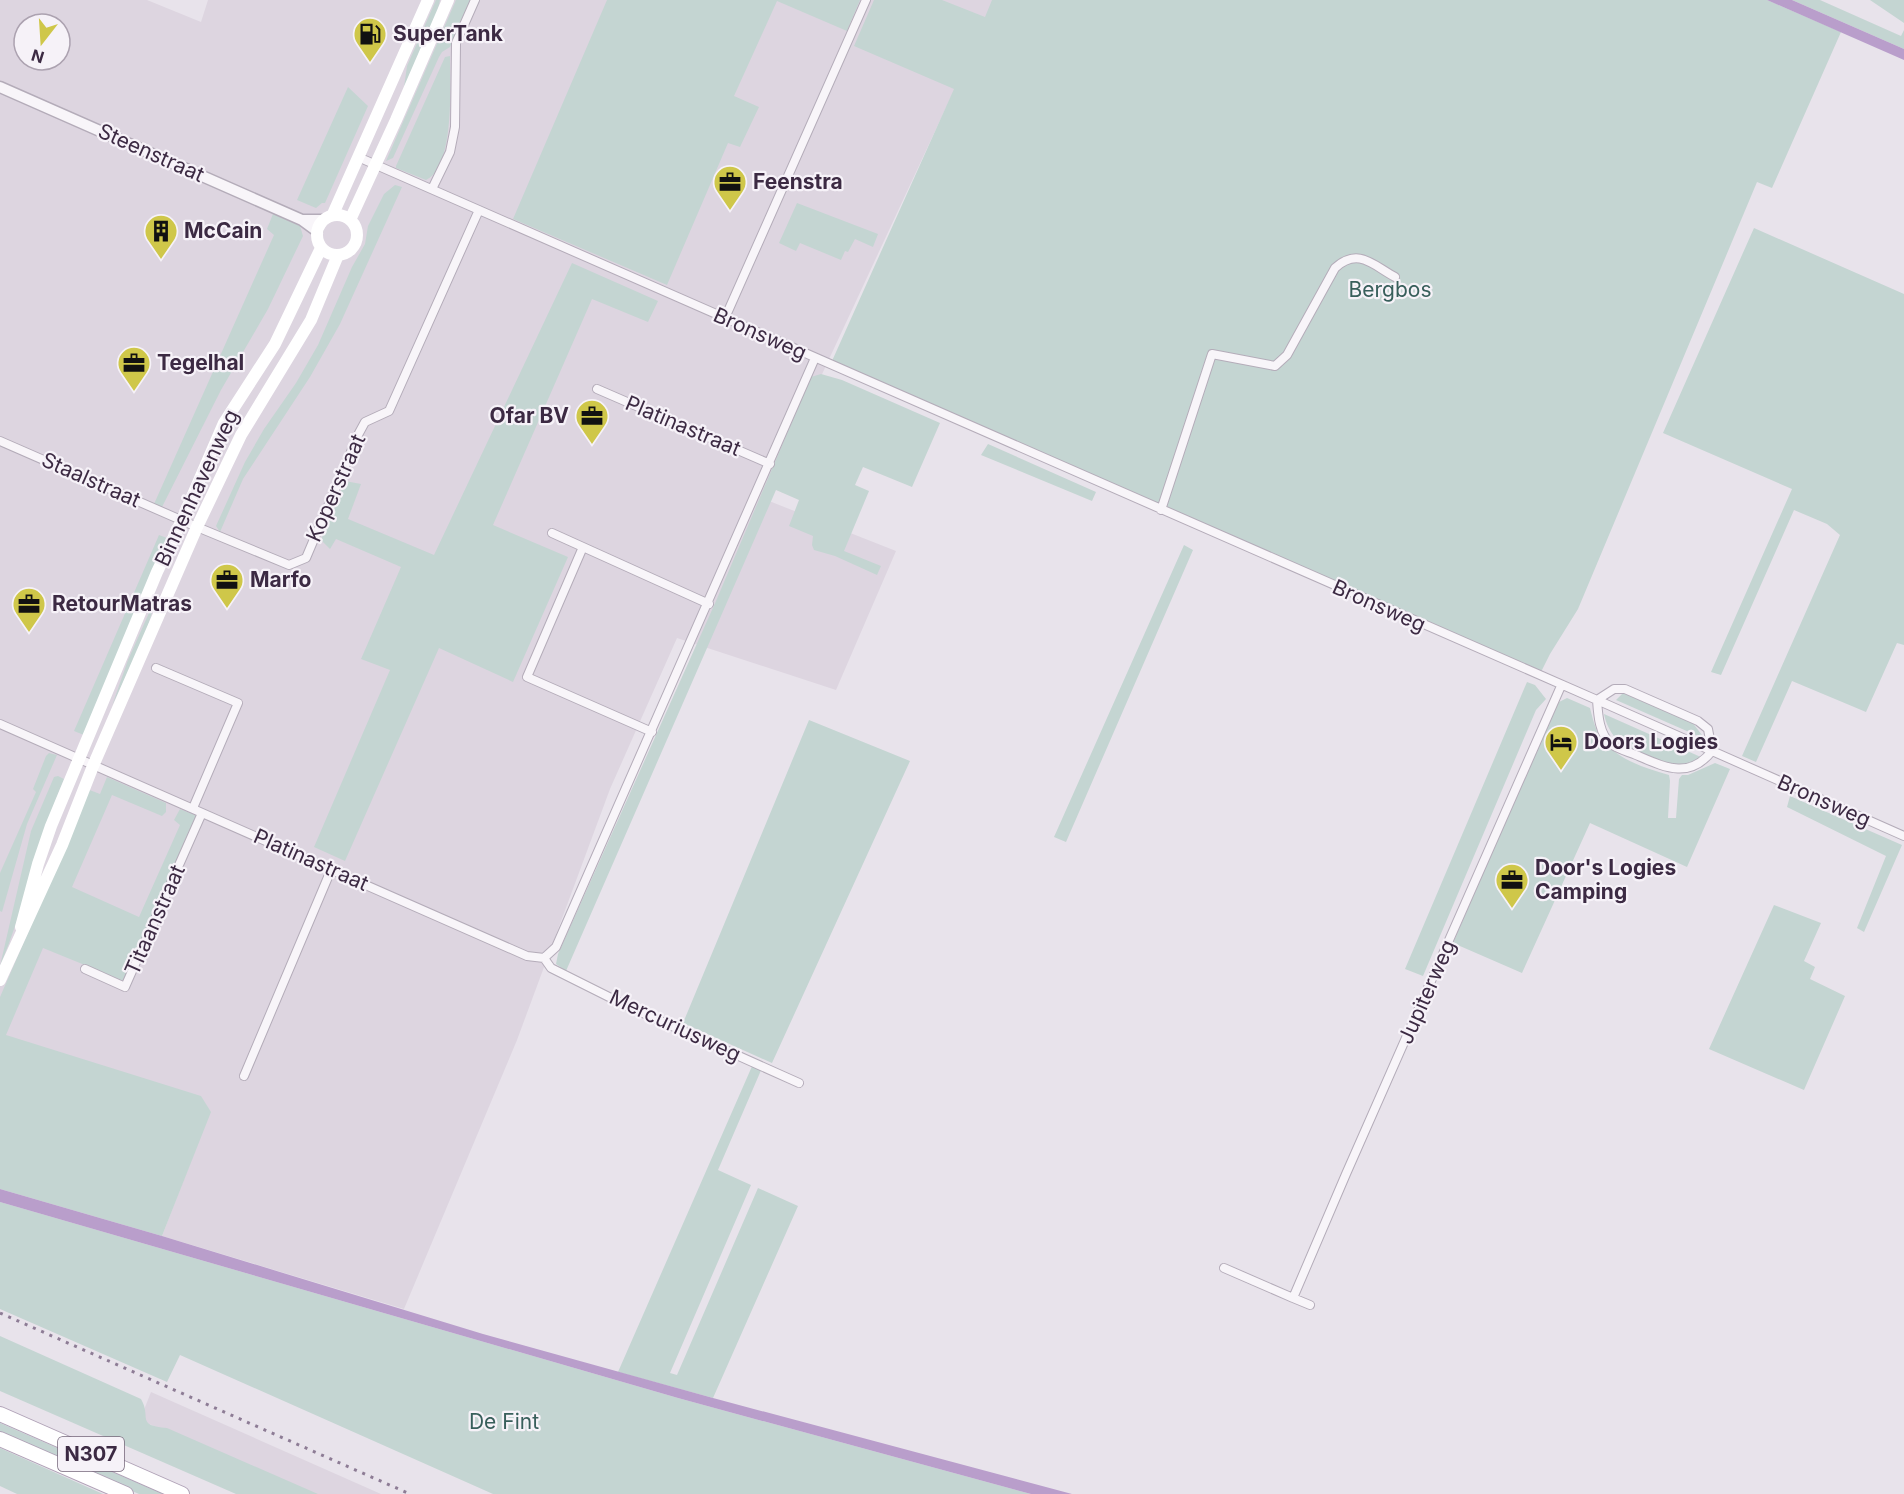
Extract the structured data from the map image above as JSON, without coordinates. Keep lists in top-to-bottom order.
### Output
{
  "streets": {
    "main road": ["Binnenhavenweg", "N307"],
    "street": [
      "Steenstraat",
      "Bronsweg",
      "Platinastraat",
      "Staalstraat",
      "Koperstraat",
      "Titaanstraat",
      "Jupiterweg",
      "Mercuriusweg"
    ]
  },
  "crossings": [
    ["Steenstraat", "Binnenhavenweg"],
    ["Bronsweg", "Koperstraat"],
    ["Bronsweg", "Jupiterweg"],
    ["Platinastraat", "Binnenhavenweg"],
    ["Platinastraat", "Titaanstraat"],
    ["Platinastraat", "Mercuriusweg"],
    ["Staalstraat", "Binnenhavenweg"],
    ["Staalstraat", "Koperstraat"],
    ["Binnenhavenweg", "Koperstraat"]
  ],
  "parks": ["Bergbos", "De Fint"],
  "places": {
    "fuel station": ["SuperTank"],
    "office": [
      "Feenstra",
      "Tegelhal",
      "Ofar BV",
      "Marfo",
      "RetourMatras",
      "Door's Logies Camping"
    ],
    "building": ["McCain"],
    "hotel": ["Doors Logies"]
  },
  "north": "bottom"
}
